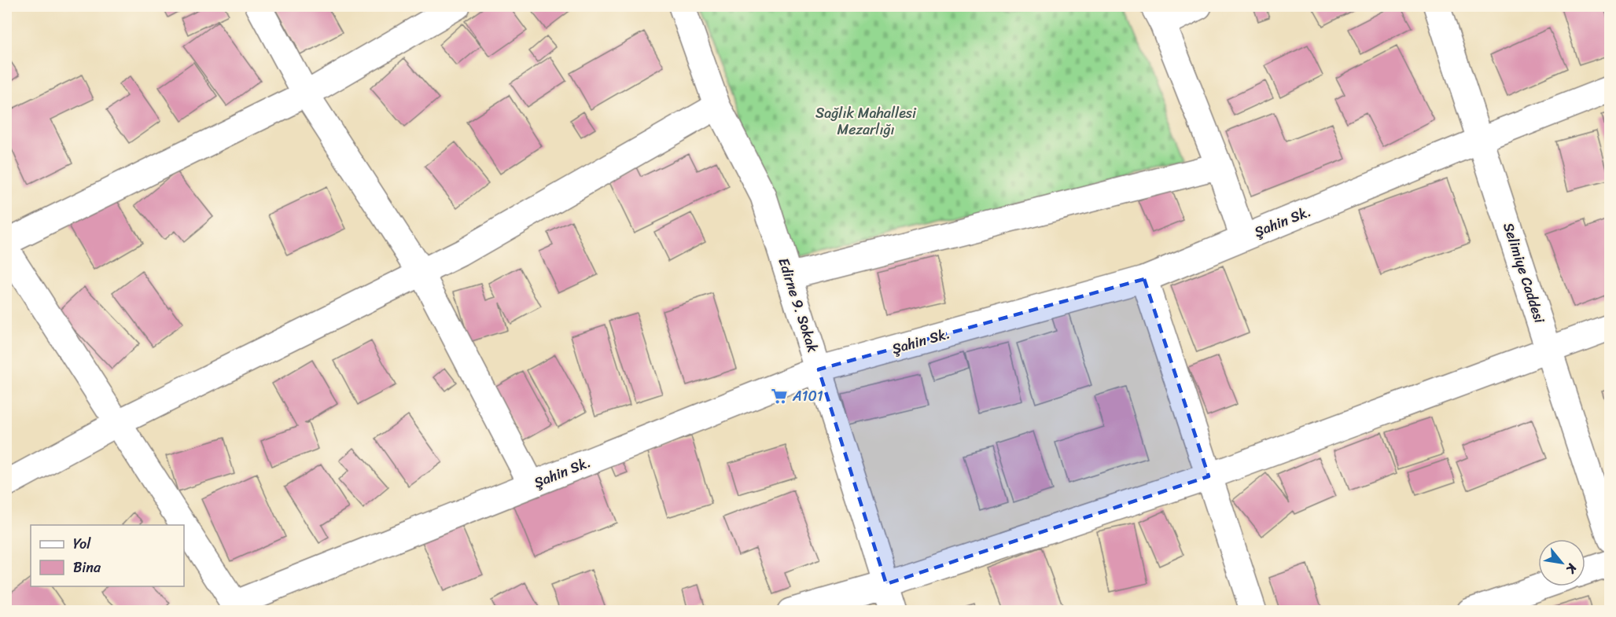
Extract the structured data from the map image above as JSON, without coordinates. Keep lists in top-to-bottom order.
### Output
{
  "streets": {
    "street": ["Şahin Sk.", "Selimiye Caddesi", "Edirne 9. Sokak"]
  },
  "crossings": [
    ["Şahin Sk.", "Selimiye Caddesi"],
    ["Şahin Sk.", "Edirne 9. Sokak"]
  ],
  "parks": ["Sağlık Mahallesi Mezarlığı"],
  "places": {
    "supermarket": ["A101"]
  },
  "legend": ["Yol", "Bina"],
  "north": "bottom right"
}
